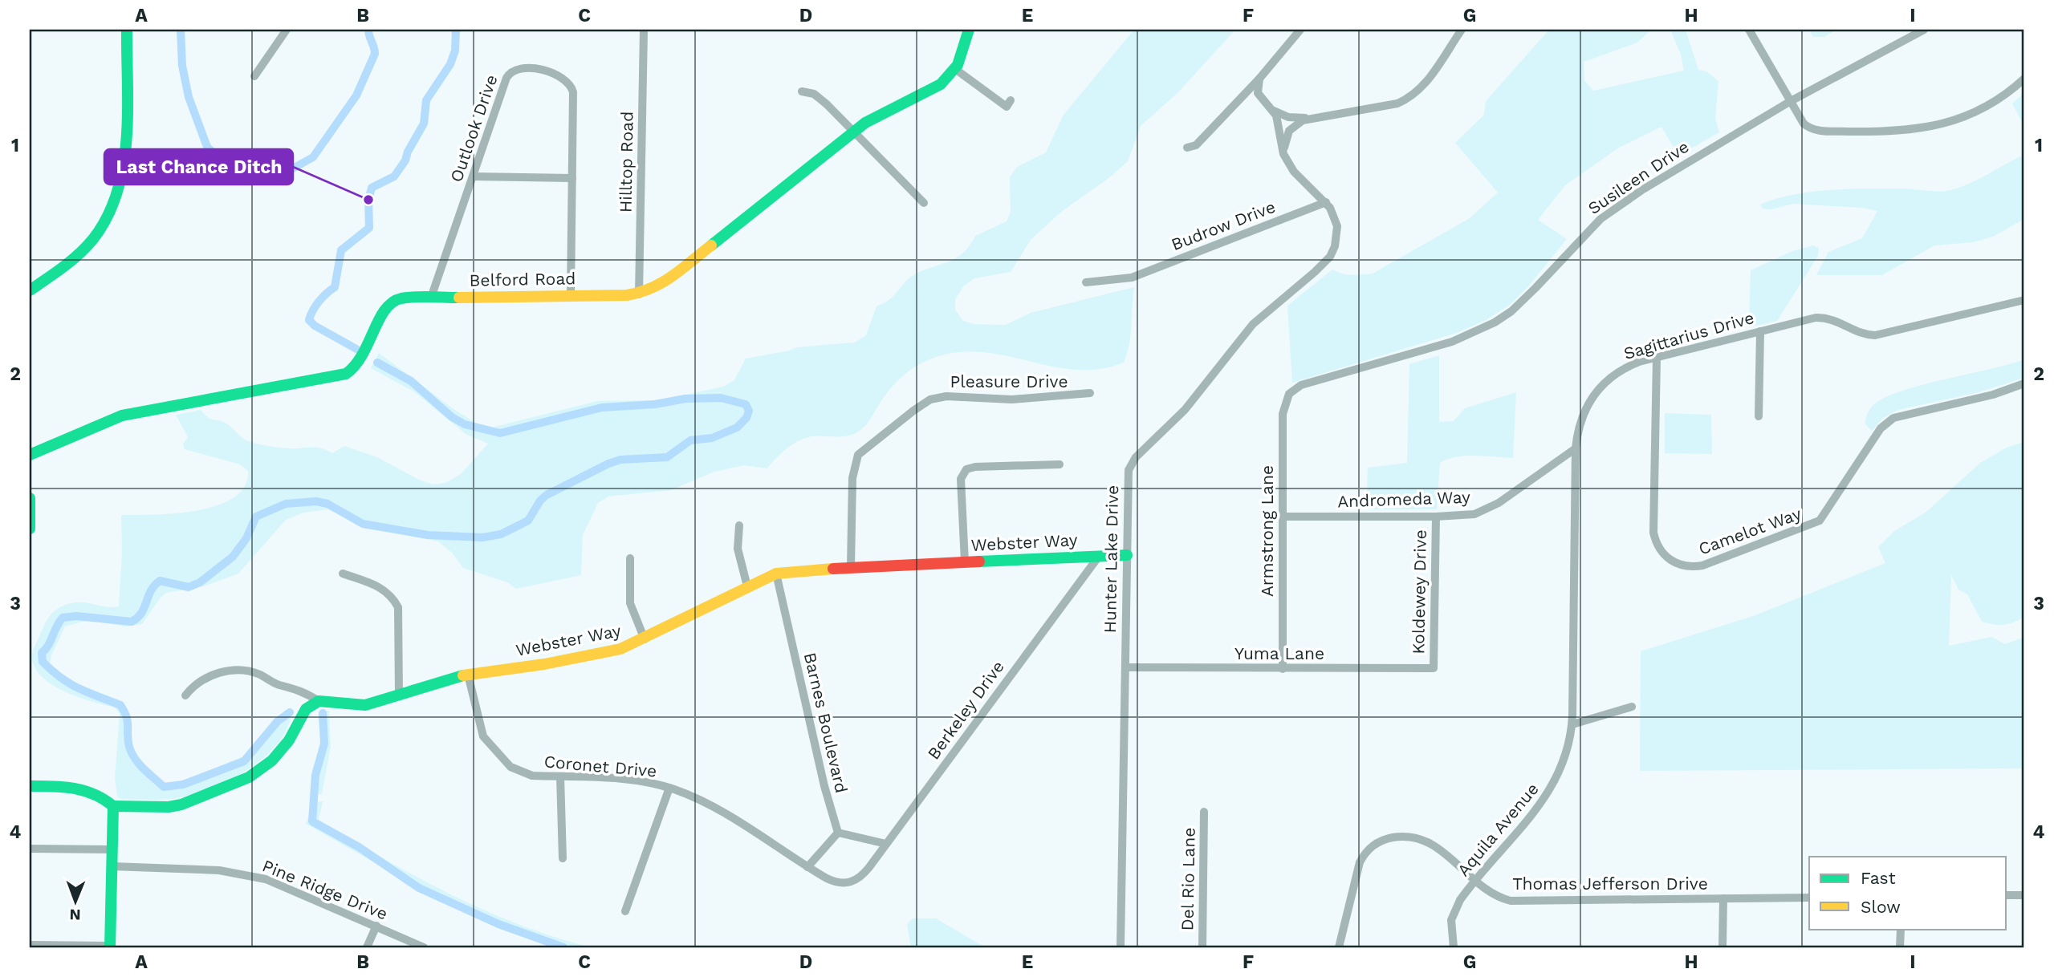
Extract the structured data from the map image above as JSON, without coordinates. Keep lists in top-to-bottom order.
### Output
{
  "streets": {
    "street": [
      "Outlook Drive",
      "Hilltop Road",
      "Susileen Drive",
      "Budrow Drive",
      "Belford Road",
      "Sagittarius Drive",
      "Pleasure Drive",
      "Andromeda Way",
      "Armstrong Lane",
      "Camelot Way",
      "Webster Way",
      "Hunter Lake Drive",
      "Koldewey Drive",
      "Yuma Lane",
      "Berkeley Drive",
      "Barnes Boulevard",
      "Coronet Drive",
      "Aquila Avenue",
      "Del Rio Lane",
      "Thomas Jefferson Drive",
      "Pine Ridge Drive"
    ]
  },
  "crossings": [
    ["Outlook Drive", "Belford Road"],
    ["Hilltop Road", "Belford Road"],
    ["Susileen Drive", "Armstrong Lane"],
    ["Budrow Drive", "Hunter Lake Drive"],
    ["Sagittarius Drive", "Andromeda Way"],
    ["Sagittarius Drive", "Camelot Way"],
    ["Sagittarius Drive", "Aquila Avenue"],
    ["Pleasure Drive", "Webster Way"],
    ["Andromeda Way", "Armstrong Lane"],
    ["Andromeda Way", "Koldewey Drive"],
    ["Armstrong Lane", "Yuma Lane"],
    ["Webster Way", "Hunter Lake Drive"],
    ["Webster Way", "Berkeley Drive"],
    ["Webster Way", "Barnes Boulevard"],
    ["Webster Way", "Coronet Drive"],
    ["Hunter Lake Drive", "Yuma Lane"],
    ["Koldewey Drive", "Yuma Lane"],
    ["Berkeley Drive", "Coronet Drive"],
    ["Aquila Avenue", "Thomas Jefferson Drive"]
  ],
  "places": ["Last Chance Ditch"],
  "legend": ["Fast", "Slow"],
  "north": "bottom",
  "grid": {
    "columns": [
      "A",
      "B",
      "C",
      "D",
      "E",
      "F",
      "G",
      "H",
      "I"
    ],
    "rows": [
      "1",
      "2",
      "3",
      "4"
    ]
  }
}
